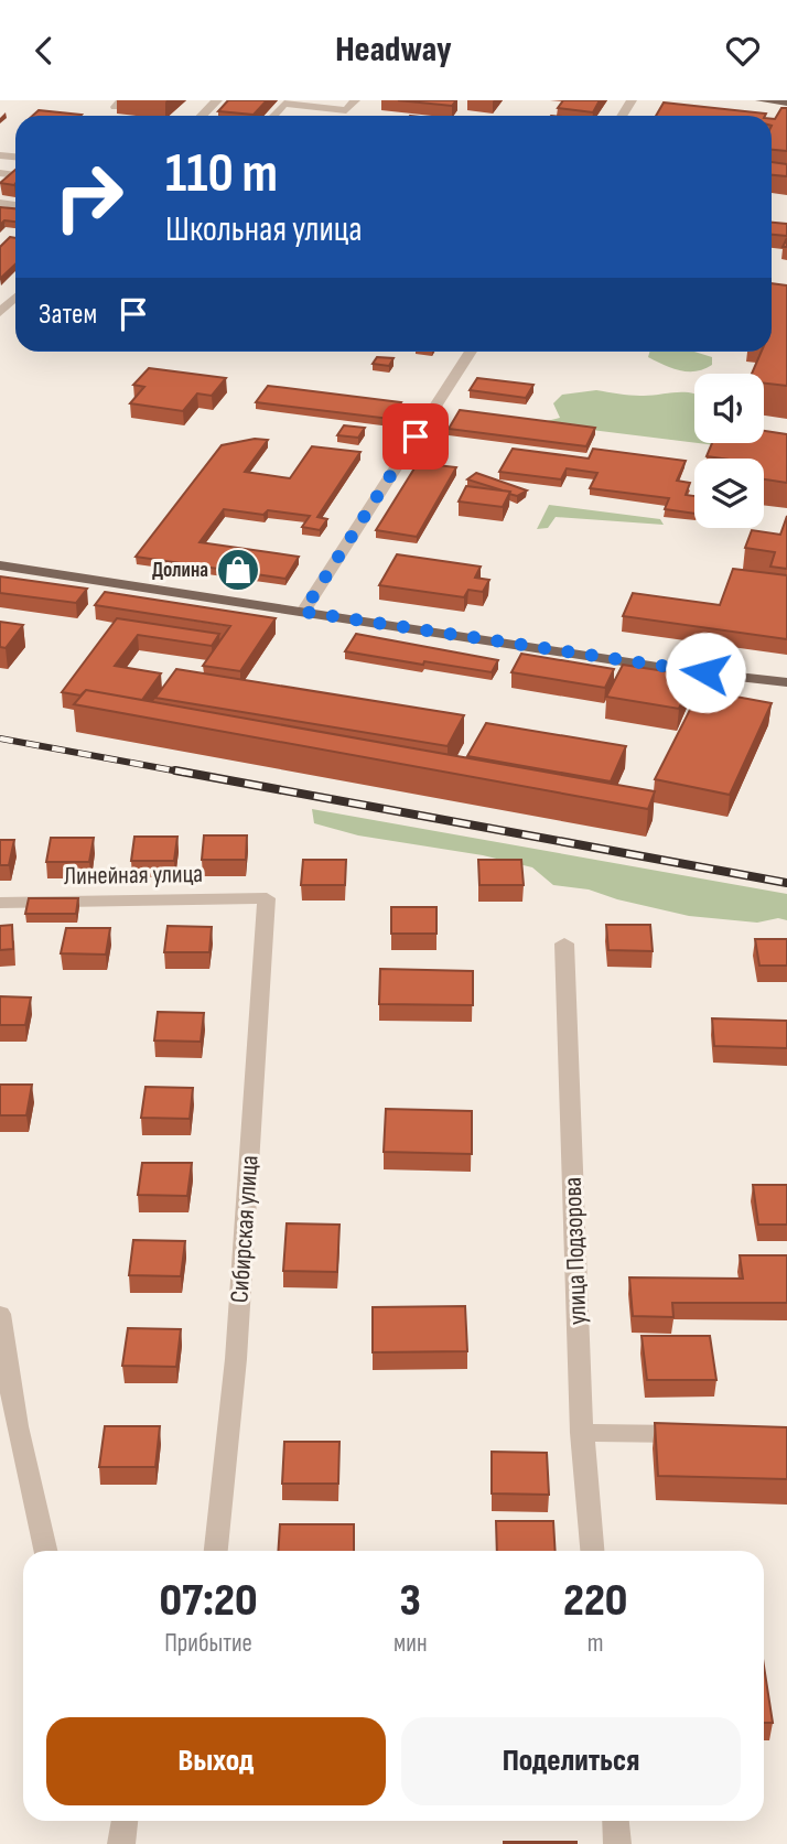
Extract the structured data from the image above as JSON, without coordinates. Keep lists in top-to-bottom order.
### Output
{
  "streets": {
    "street": ["Линейная улица", "Сибирская улица", "улица Подзорова"]
  },
  "crossings": [
    ["Линейная улица", "Сибирская улица"]
  ],
  "places": {
    "shop": ["Долина"]
  },
  "page": {
    "header": "Headway",
    "turn": ["110 m", "Школьная улица"],
    "then": "Затем",
    "eta": [
      "07:20",
      "Прибытие",
      "3",
      "мин",
      "220",
      "m"
    ],
    "buttons": ["Выход", "Поделиться"]
  }
}
